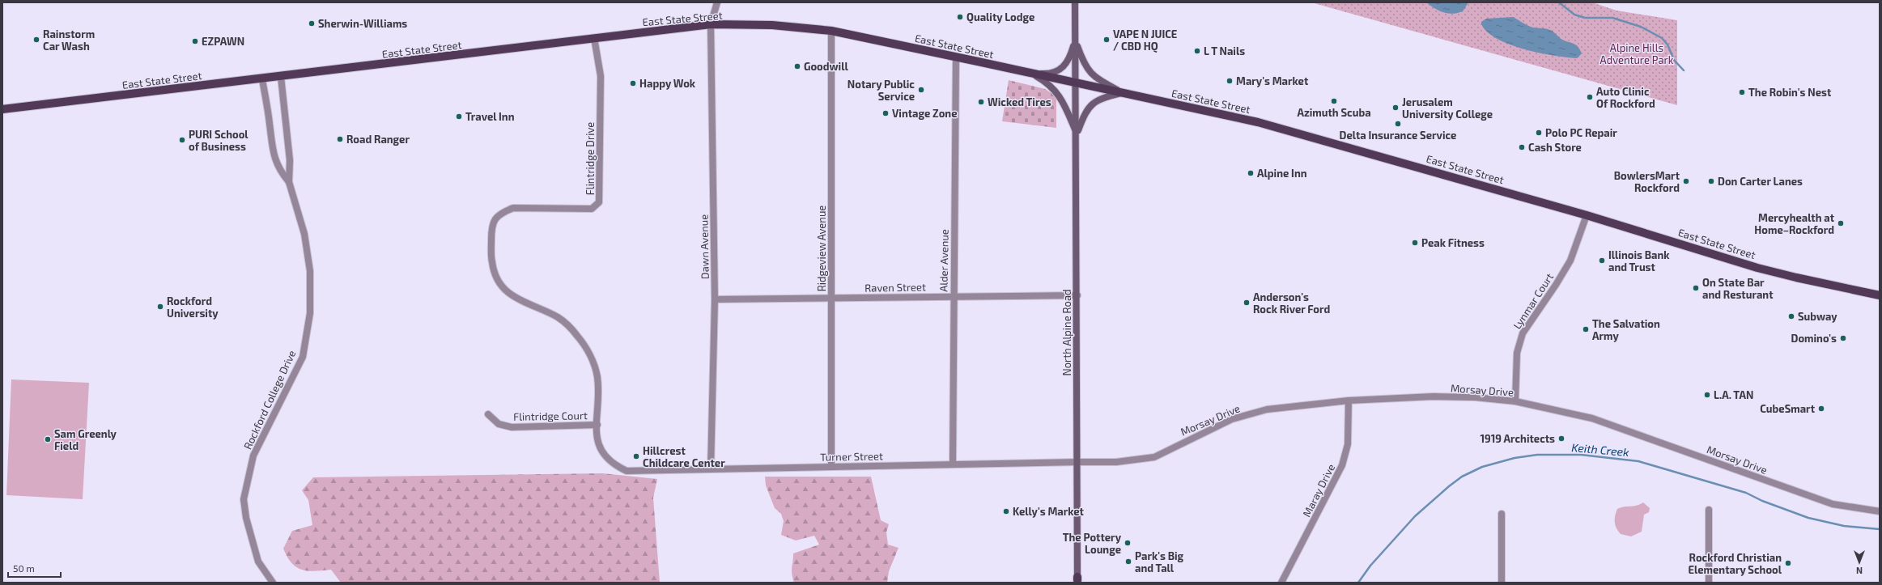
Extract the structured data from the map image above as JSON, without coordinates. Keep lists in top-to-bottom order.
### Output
{
  "streets": {
    "main road": ["East State Street", "North Alpine Road"],
    "street": [
      "Flintridge Drive",
      "Dawn Avenue",
      "Ridgeview Avenue",
      "Alder Avenue",
      "Raven Street",
      "Lynmar Court",
      "Morsay Drive",
      "Rockford College Drive",
      "Flintridge Court",
      "Turner Street",
      "Maray Drive"
    ]
  },
  "crossings": [
    ["East State Street", "Flintridge Drive"],
    ["East State Street", "Dawn Avenue"],
    ["East State Street", "Ridgeview Avenue"],
    ["East State Street", "Alder Avenue"],
    ["East State Street", "Lynmar Court"],
    ["East State Street", "North Alpine Road"],
    ["East State Street", "Rockford College Drive"],
    ["Flintridge Drive", "Flintridge Court"],
    ["Flintridge Drive", "Turner Street"],
    ["Dawn Avenue", "Raven Street"],
    ["Dawn Avenue", "Turner Street"],
    ["Ridgeview Avenue", "Raven Street"],
    ["Ridgeview Avenue", "Turner Street"],
    ["Alder Avenue", "Raven Street"],
    ["Alder Avenue", "Turner Street"],
    ["Raven Street", "North Alpine Road"],
    ["Lynmar Court", "Morsay Drive"],
    ["North Alpine Road", "Morsay Drive"],
    ["North Alpine Road", "Turner Street"],
    ["Morsay Drive", "Turner Street"],
    ["Morsay Drive", "Maray Drive"]
  ],
  "water": ["Keith Creek"],
  "parks": ["Alpine Hills Adventure Park"],
  "places": [
    "Quality Lodge",
    "Sherwin-Williams",
    "Rainstorm Car Wash",
    "VAPE N JUICE / CBD HQ",
    "EZPAWN",
    "L T Nails",
    "Goodwill",
    "Mary's Market",
    "Happy Wok",
    "Notary Public Service",
    "The Robin's Nest",
    "Auto Clinic Of Rockford",
    "Azimuth Scuba",
    "Wicked Tires",
    "Jerusalem University College",
    "Vintage Zone",
    "Travel Inn",
    "Delta Insurance Service",
    "Polo PC Repair",
    "Road Ranger",
    "PURI School of Business",
    "Cash Store",
    "Alpine Inn",
    "BowlersMart Rockford",
    "Don Carter Lanes",
    "Mercyhealth at Home–Rockford",
    "Peak Fitness",
    "Illinois Bank and Trust",
    "On State Bar and Resturant",
    "Anderson's Rock River Ford",
    "Rockford University",
    "Subway",
    "The Salvation Army",
    "Domino's",
    "L.A. TAN",
    "CubeSmart",
    "1919 Architects",
    "Sam Greenly Field",
    "Hillcrest Childcare Center",
    "Kelly's Market",
    "The Pottery Lounge",
    "Park's Big and Tall",
    "Rockford Christian Elementary School"
  ],
  "scale_bar": "50 m",
  "north": "bottom"
}
